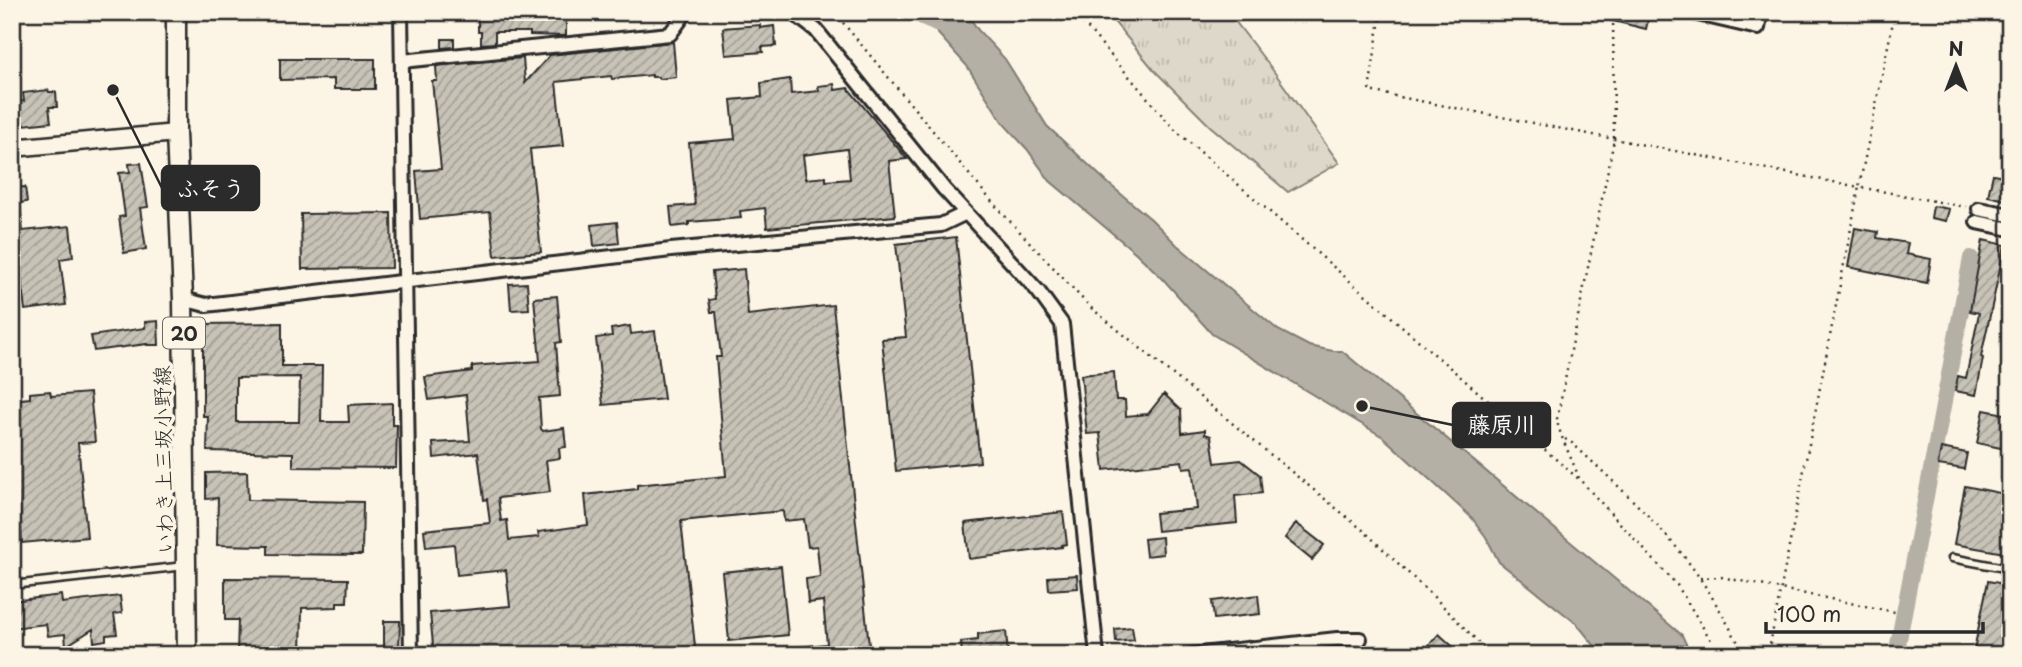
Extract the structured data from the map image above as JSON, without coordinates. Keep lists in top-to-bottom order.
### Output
{
  "streets": {
    "main road": ["20", "いわき上三坂小野線"]
  },
  "places": ["ふそう", "藤原川"],
  "scale_bar": "100 m",
  "north": "top"
}
